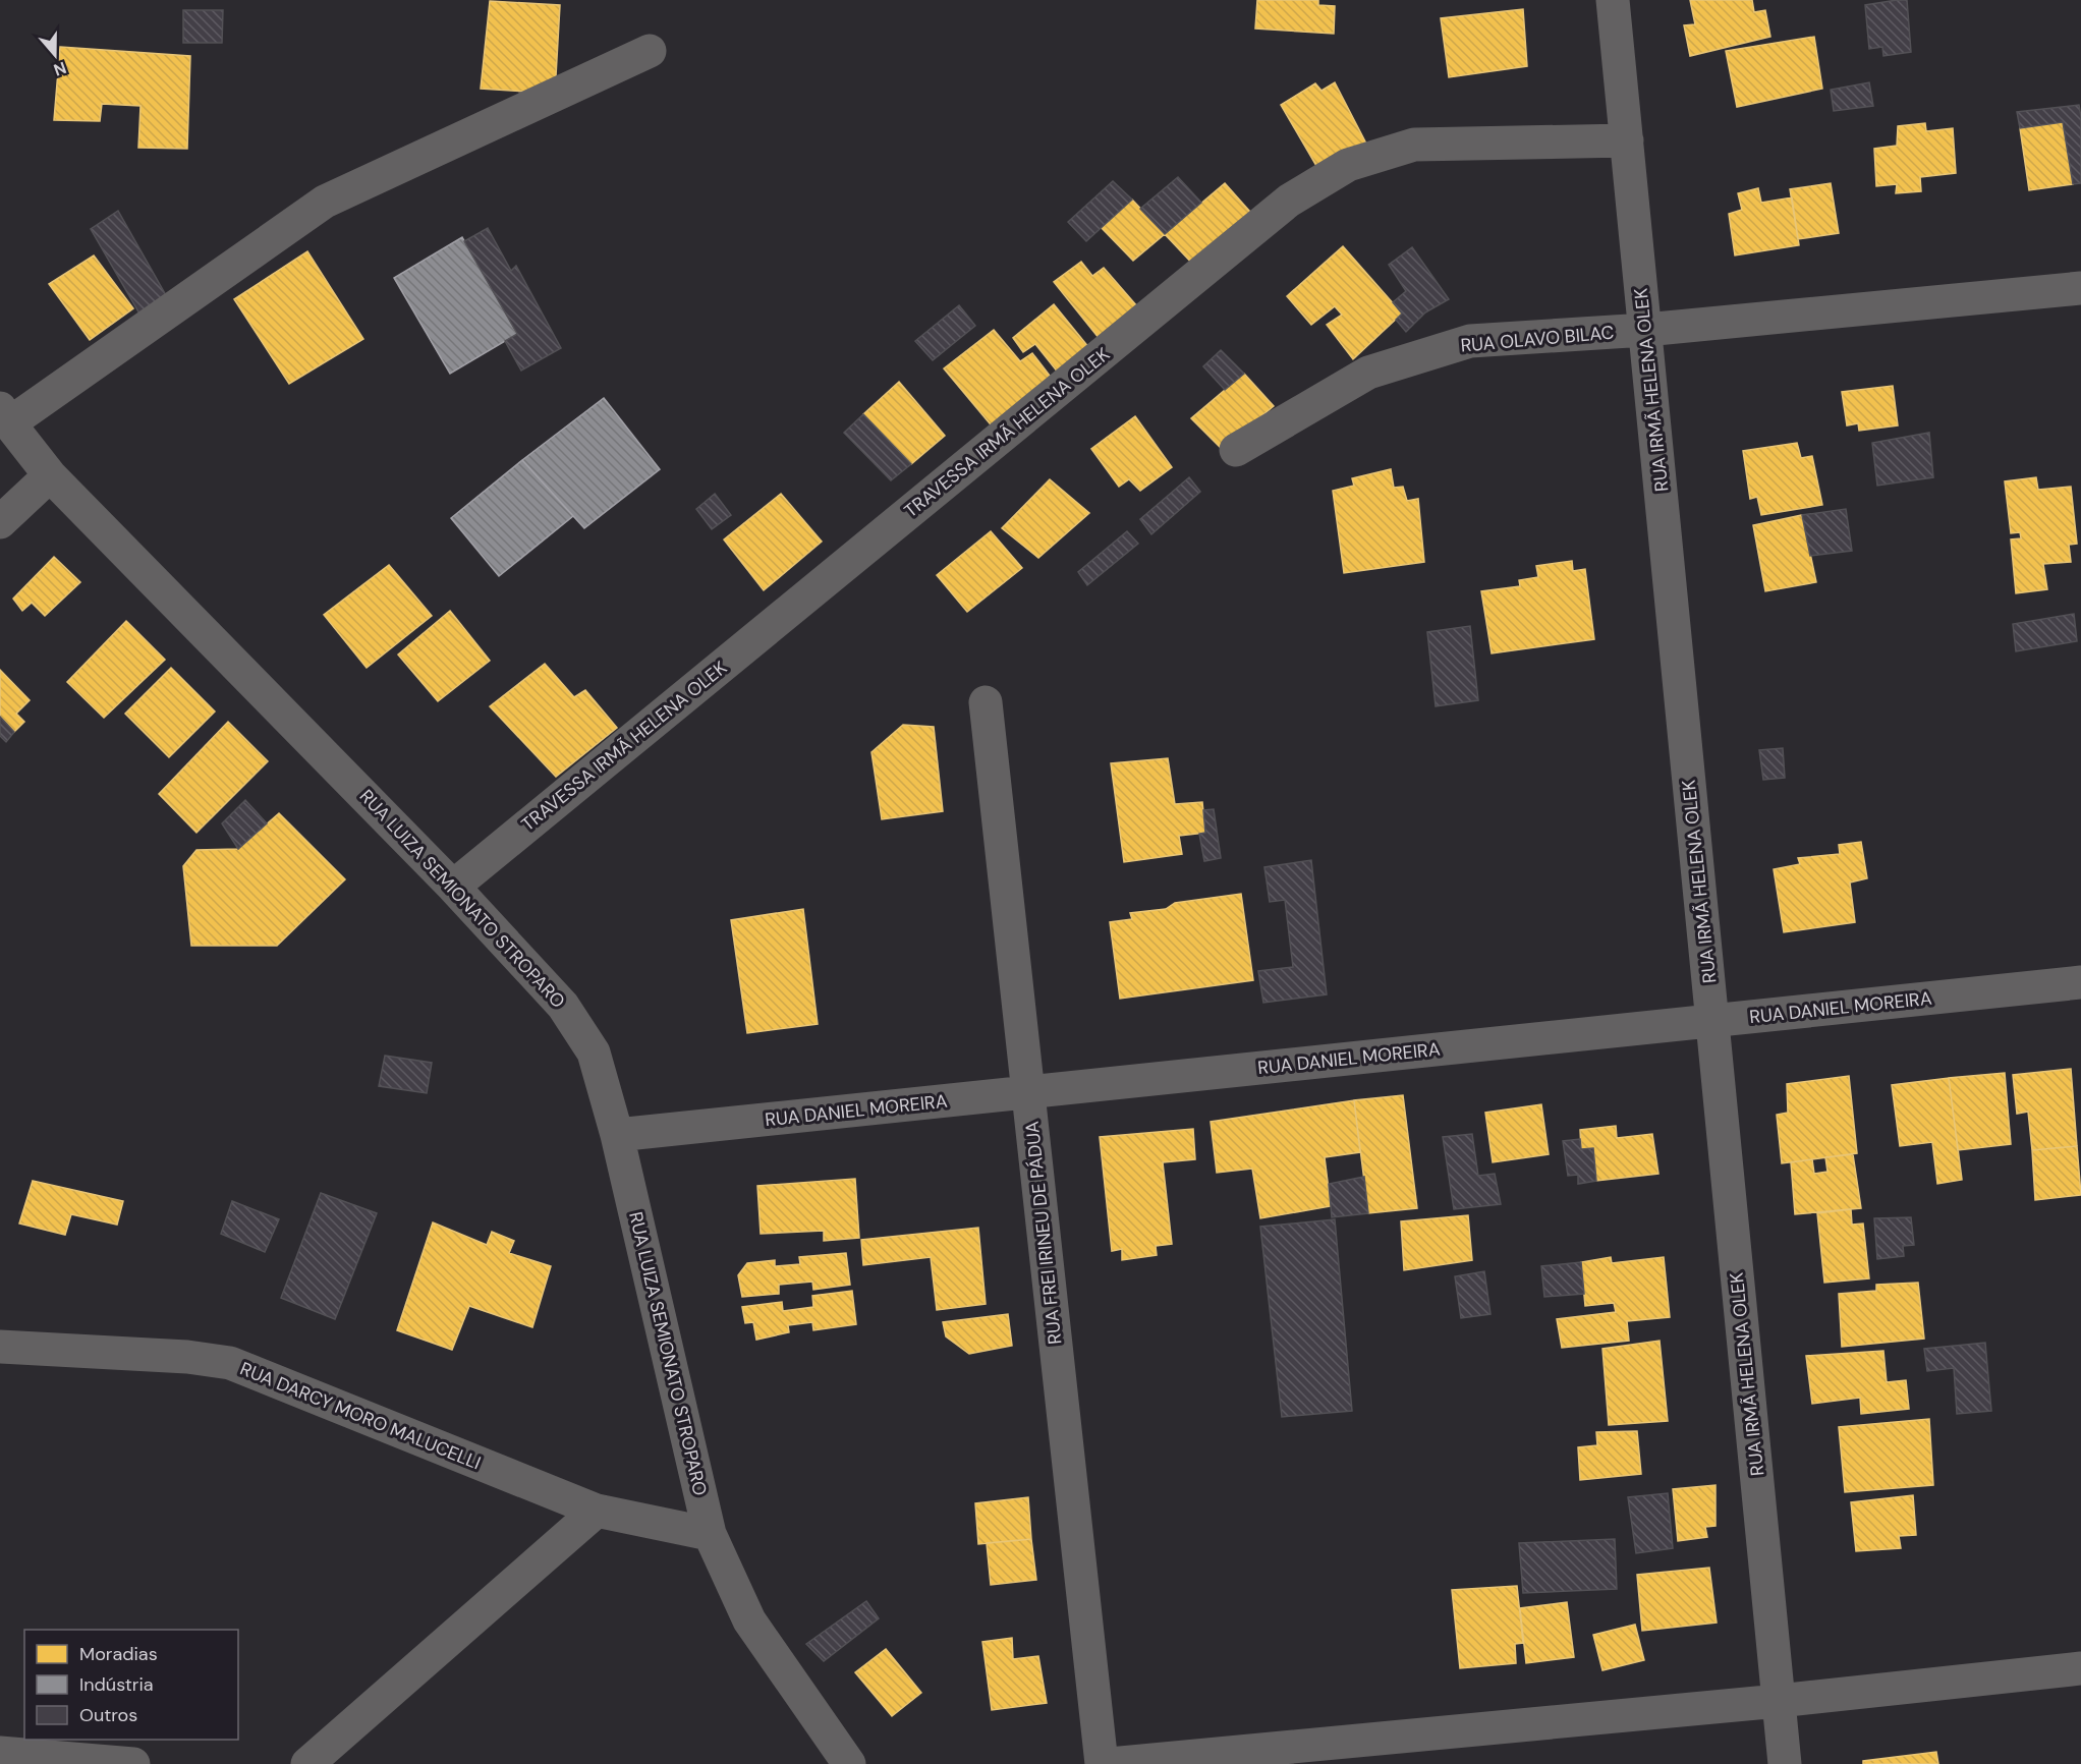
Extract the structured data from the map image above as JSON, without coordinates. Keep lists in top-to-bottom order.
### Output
{
  "streets": {
    "street": [
      "RUA OLAVO BILAC",
      "RUA IRMÃ HELENA OLEK",
      "TRAVESSA IRMÃ HELENA OLEK",
      "RUA LUIZA SEMIONATO STROPARO",
      "RUA DANIEL MOREIRA",
      "RUA FREI IRINEU DE PÁDUA",
      "RUA DARCY MORO MALUCELLI"
    ]
  },
  "crossings": [
    ["RUA OLAVO BILAC", "RUA IRMÃ HELENA OLEK"],
    ["RUA IRMÃ HELENA OLEK", "TRAVESSA IRMÃ HELENA OLEK"],
    ["RUA IRMÃ HELENA OLEK", "RUA DANIEL MOREIRA"],
    ["TRAVESSA IRMÃ HELENA OLEK", "RUA LUIZA SEMIONATO STROPARO"],
    ["RUA LUIZA SEMIONATO STROPARO", "RUA DANIEL MOREIRA"],
    ["RUA LUIZA SEMIONATO STROPARO", "RUA DARCY MORO MALUCELLI"],
    ["RUA DANIEL MOREIRA", "RUA FREI IRINEU DE PÁDUA"]
  ],
  "legend": ["Moradias", "Indústria", "Outros"],
  "north": "bottom"
}
